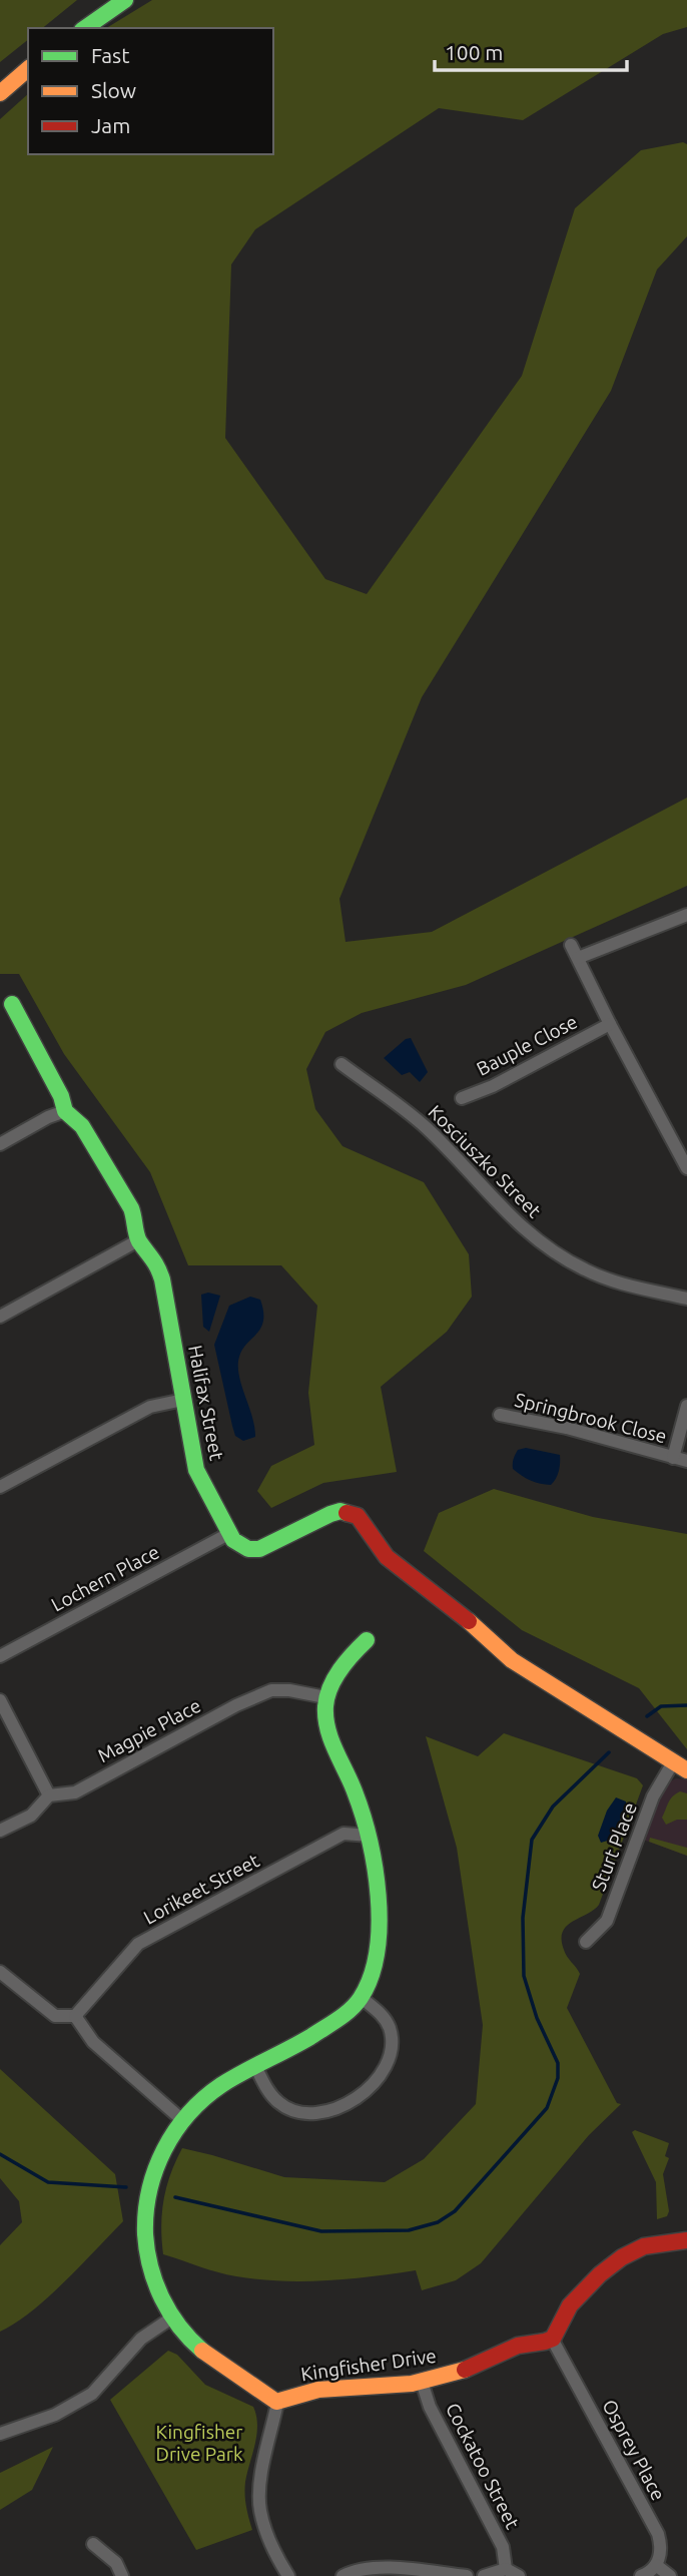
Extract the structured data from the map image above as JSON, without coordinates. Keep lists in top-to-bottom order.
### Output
{
  "streets": {
    "street": [
      "Bauple Close",
      "Kosciuszko Street",
      "Halifax Street",
      "Springbrook Close",
      "Lochern Place",
      "Magpie Place",
      "Sturt Place",
      "Lorikeet Street",
      "Kingfisher Drive",
      "Osprey Place",
      "Cockatoo Street"
    ]
  },
  "crossings": [
    ["Halifax Street", "Lochern Place"],
    ["Kingfisher Drive", "Osprey Place"],
    ["Kingfisher Drive", "Cockatoo Street"]
  ],
  "parks": ["Kingfisher Drive Park"],
  "legend": ["Fast", "Slow", "Jam"],
  "scale_bar": "100 m"
}
